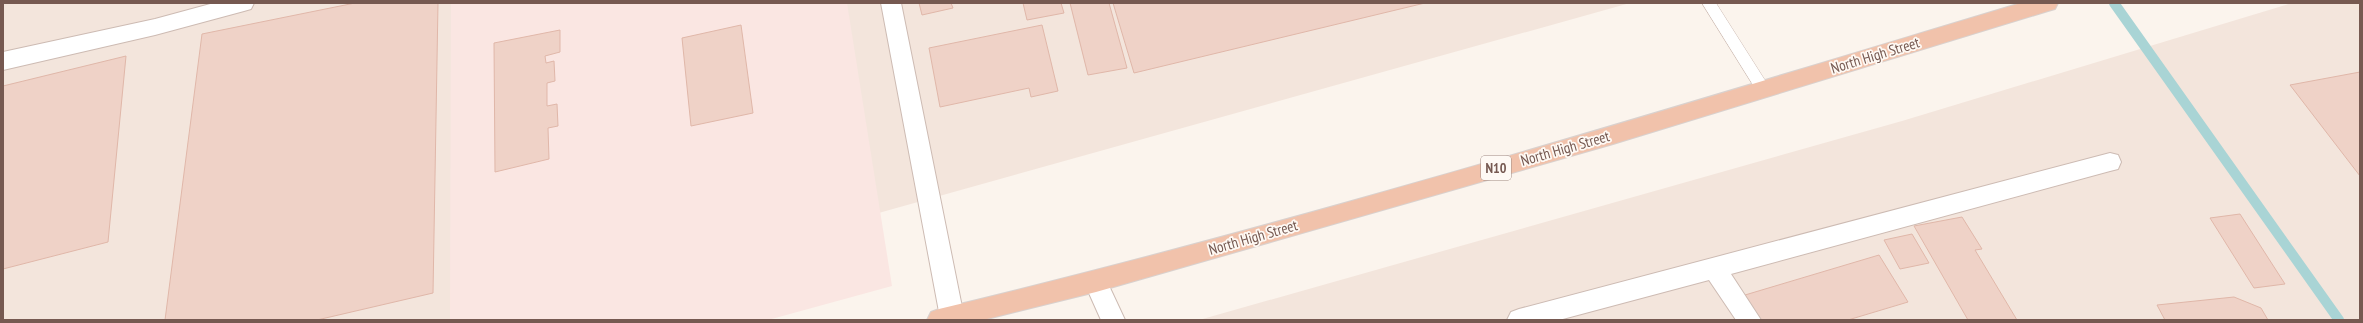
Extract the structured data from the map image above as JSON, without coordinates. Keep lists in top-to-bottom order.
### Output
{
  "streets": {
    "highway": ["North High Street", "N10"]
  }
}
